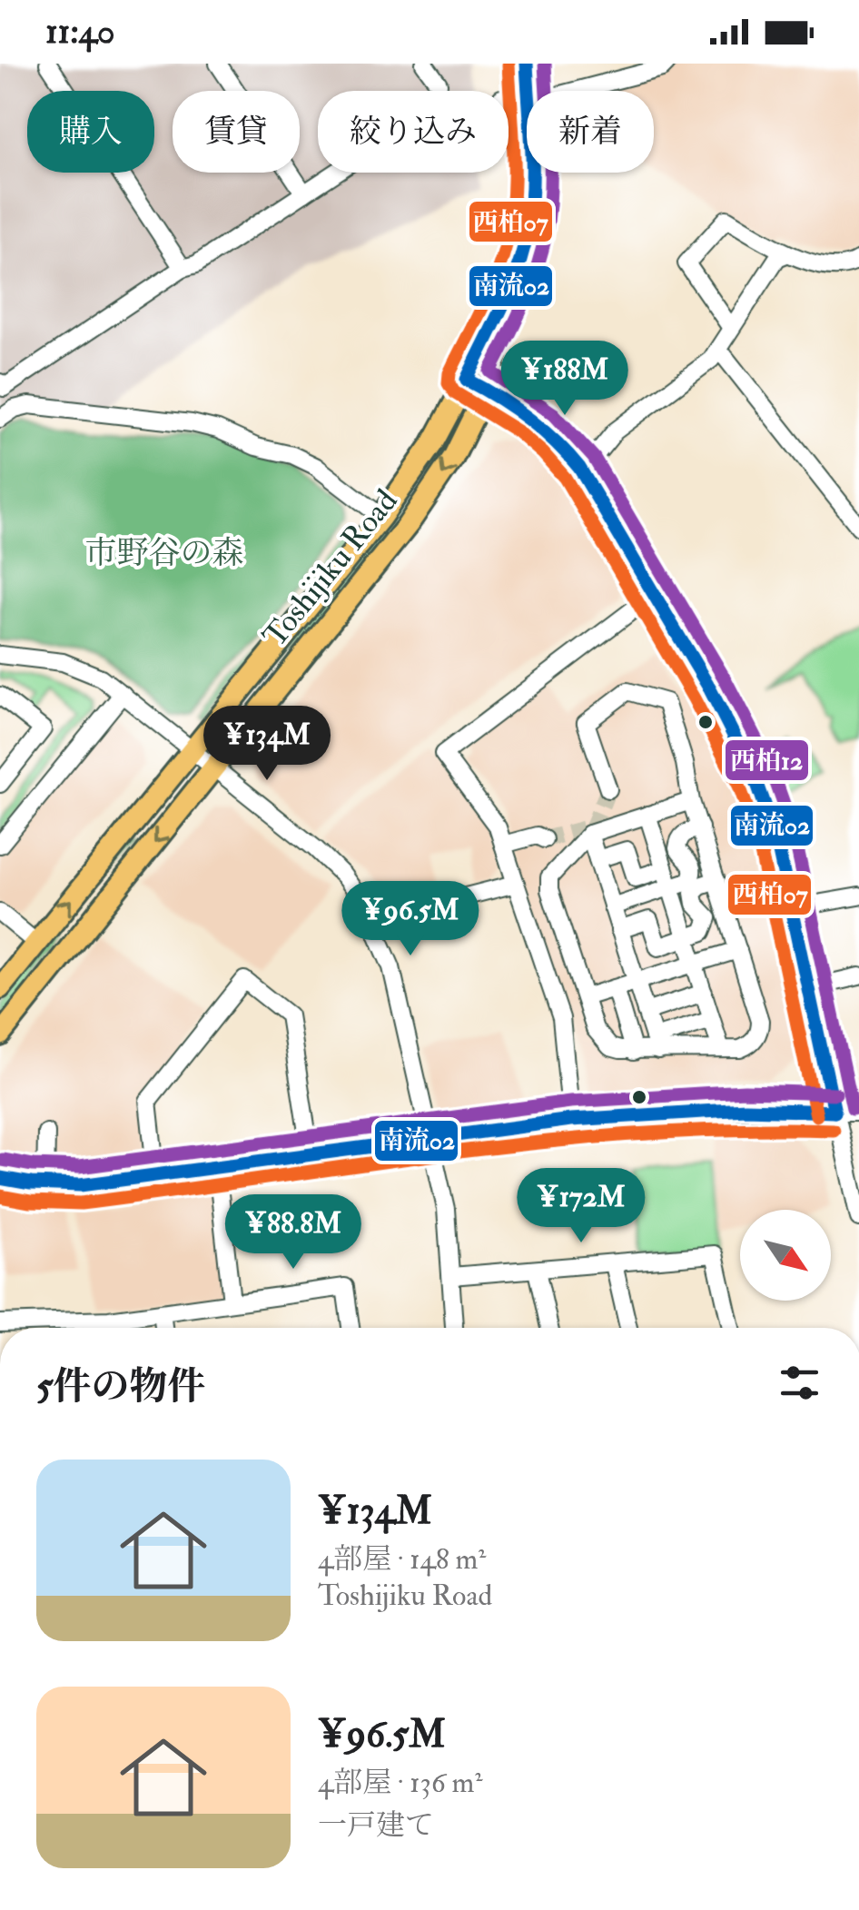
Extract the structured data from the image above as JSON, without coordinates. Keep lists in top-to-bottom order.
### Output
{
  "streets": {
    "main road": ["Toshijiku Road"]
  },
  "parks": ["市野谷の森"],
  "lines": ["transit line 南流02", "transit line 西柏12", "transit line 西柏07"],
  "north": "bottom right",
  "page": {
    "status": "11:40",
    "chip": [
      "購入",
      "賃貸",
      "絞り込み",
      "新着"
    ],
    "price": [
      "¥188M",
      "¥134M",
      "¥96.5M",
      "¥172M",
      "¥88.8M"
    ],
    "heading": "5件の物件",
    "list": [
      {
        "name": "¥134M",
        "note": "4部屋 · 148 m² · Toshijiku Road"
      },
      {
        "name": "¥96.5M",
        "note": "4部屋 · 136 m² · 一戸建て"
      }
    ]
  }
}
